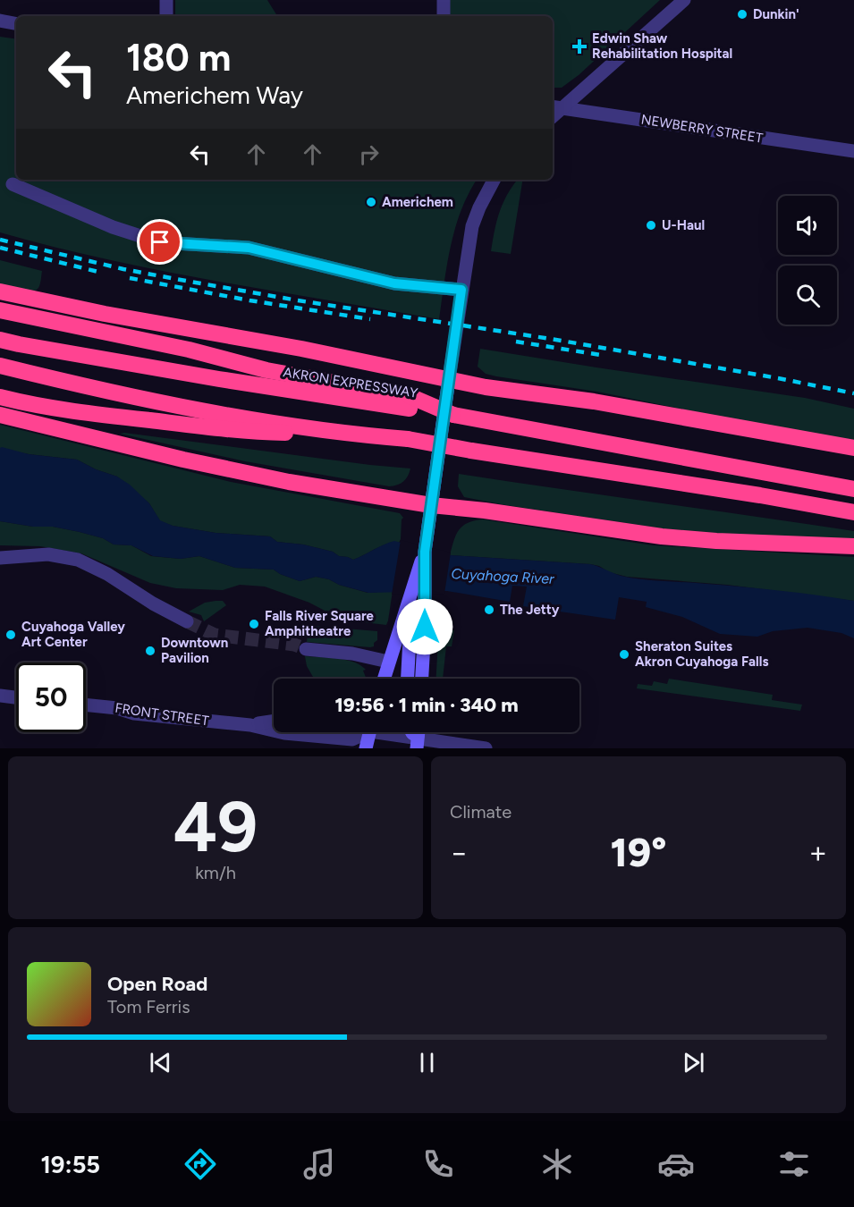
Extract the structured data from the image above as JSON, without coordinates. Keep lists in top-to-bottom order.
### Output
{
  "streets": {
    "highway": ["AKRON EXPRESSWAY"],
    "street": ["NEWBERRY STREET", "FRONT STREET"]
  },
  "water": ["Cuyahoga River"],
  "places": {
    "other": [
      "Dunkin'",
      "Americhem",
      "U-Haul",
      "The Jetty",
      "Falls River Square Amphitheatre",
      "Cuyahoga Valley Art Center",
      "Downtown Pavilion",
      "Sheraton Suites Akron Cuyahoga Falls"
    ],
    "health": ["Edwin Shaw Rehabilitation Hospital"]
  },
  "page": {
    "turn": ["180 m", "Americhem Way"],
    "limit": "50",
    "trip": "19:56 · 1 min · 340 m",
    "tile": [
      ["49", "km/h"],
      "Climate"
    ],
    "heat": ["−", "19°", "+"],
    "song": ["Open Road", "Tom Ferris"],
    "tabs": "19:55"
  }
}
